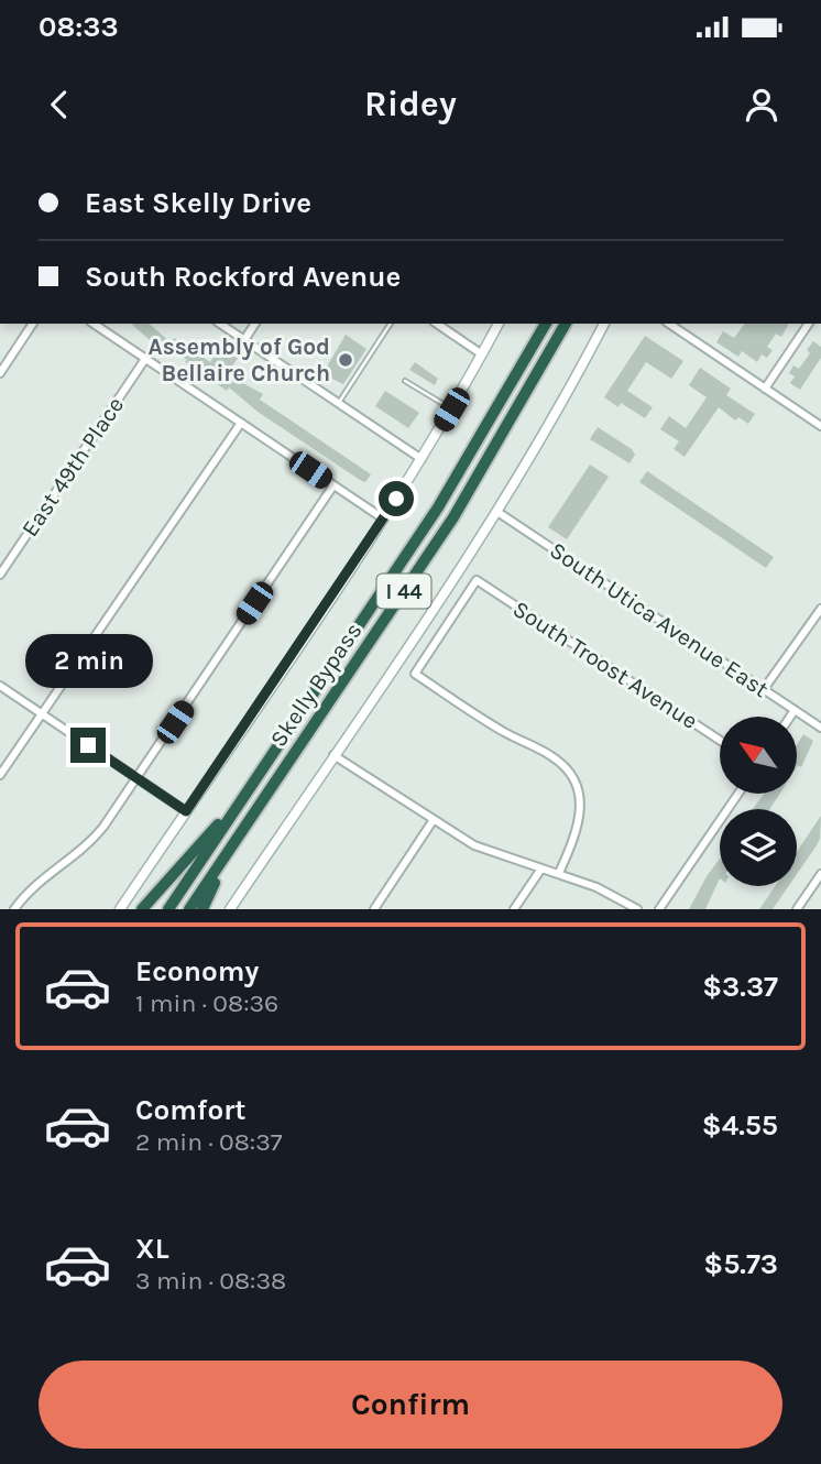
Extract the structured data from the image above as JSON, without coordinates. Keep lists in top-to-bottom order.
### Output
{
  "streets": {
    "highway": ["I 44", "Skelly Bypass"],
    "street": ["East 49th Place", "South Utica Avenue East", "South Troost Avenue"]
  },
  "places": ["Assembly of God Bellaire Church"],
  "north": "top left",
  "page": {
    "status": "08:33",
    "header": "Ridey",
    "banner": ["East Skelly Drive", "South Rockford Avenue"],
    "bubble": "2 min",
    "list": [
      {
        "name": "Economy",
        "note": "1 min · 08:36",
        "value": "$3.37"
      },
      {
        "name": "Comfort",
        "note": "2 min · 08:37",
        "value": "$4.55"
      },
      {
        "name": "XL",
        "note": "3 min · 08:38",
        "value": "$5.73"
      }
    ],
    "buttons": "Confirm"
  }
}
